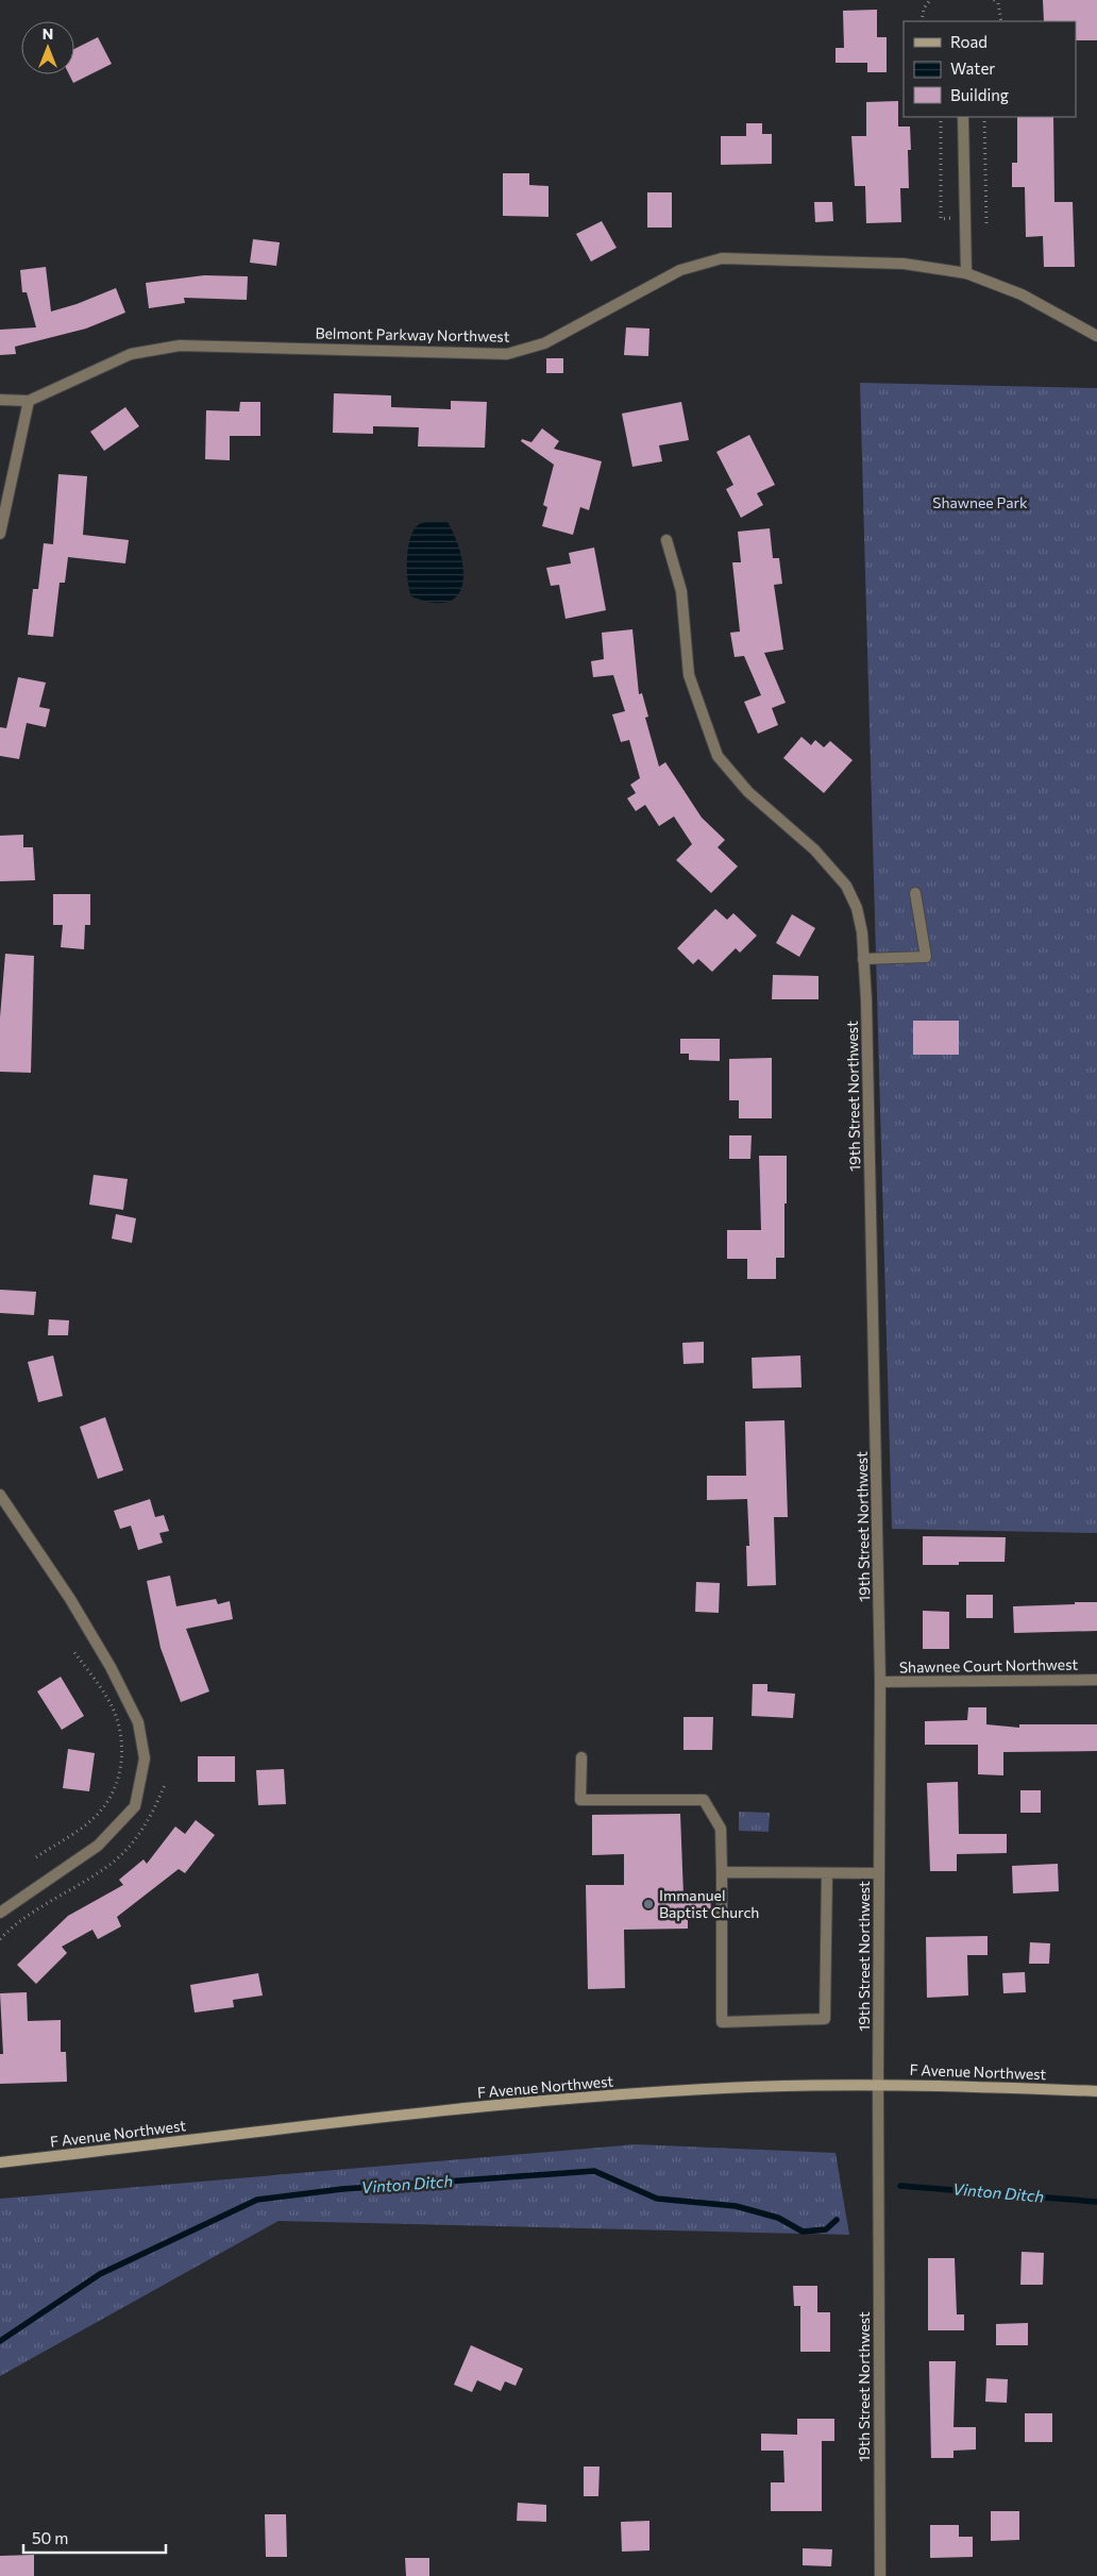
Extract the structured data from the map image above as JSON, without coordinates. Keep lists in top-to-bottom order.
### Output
{
  "streets": {
    "main road": ["F Avenue Northwest"],
    "street": ["Belmont Parkway Northwest", "19th Street Northwest", "Shawnee Court Northwest"]
  },
  "crossings": [
    ["19th Street Northwest", "Shawnee Court Northwest"],
    ["19th Street Northwest", "F Avenue Northwest"]
  ],
  "water": ["Vinton Ditch"],
  "parks": ["Shawnee Park"],
  "places": ["Immanuel Baptist Church"],
  "legend": ["Road", "Water", "Building"],
  "scale_bar": "50 m",
  "north": "top"
}
